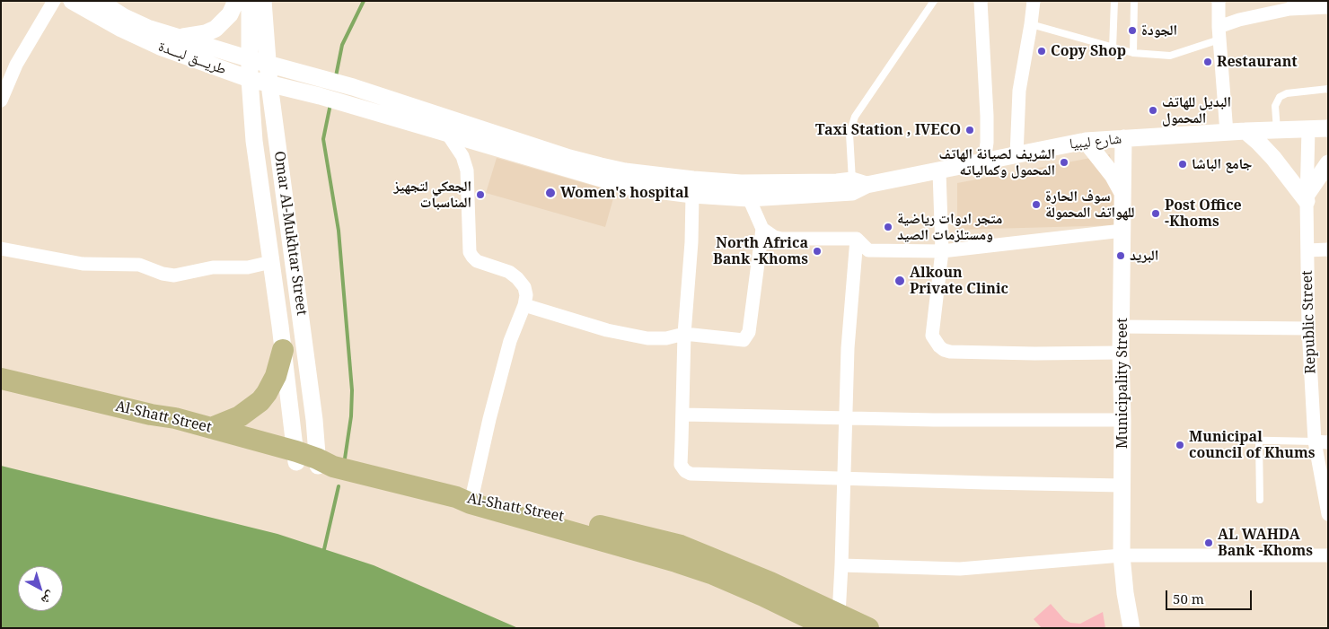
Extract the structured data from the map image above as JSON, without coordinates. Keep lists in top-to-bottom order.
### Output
{
  "streets": {
    "main road": ["Al-Shatt Street"],
    "street": [
      "طريـــق لبـــدة",
      "شارع ليبيا",
      "Omar Al-Mukhtar Street",
      "Republic Street",
      "Municipality Street"
    ]
  },
  "crossings": [
    ["طريـــق لبـــدة", "شارع ليبيا"],
    ["طريـــق لبـــدة", "Omar Al-Mukhtar Street"],
    ["شارع ليبيا", "Republic Street"],
    ["شارع ليبيا", "Municipality Street"],
    ["Omar Al-Mukhtar Street", "Al-Shatt Street"]
  ],
  "places": [
    "الجودة",
    "Copy Shop",
    "Restaurant",
    "البديل للهاتف المحمول",
    "Taxi Station , IVECO",
    "الشريف لصيانة الهاتف المحمول وكمالياته",
    "جامع الباشا",
    "Women's hospital",
    "الجعكي لتجهيز المناسبات",
    "سوف الحارة للهواتف المحمولة",
    "Post Office -Khoms",
    "متجر ادوات رياضية ومستلزمات الصيد",
    "North Africa Bank -Khoms",
    "البريد",
    "Alkoun Private Clinic",
    "Municipal council of Khums",
    "AL WAHDA Bank -Khoms"
  ],
  "scale_bar": "50 m",
  "north": "bottom right"
}
